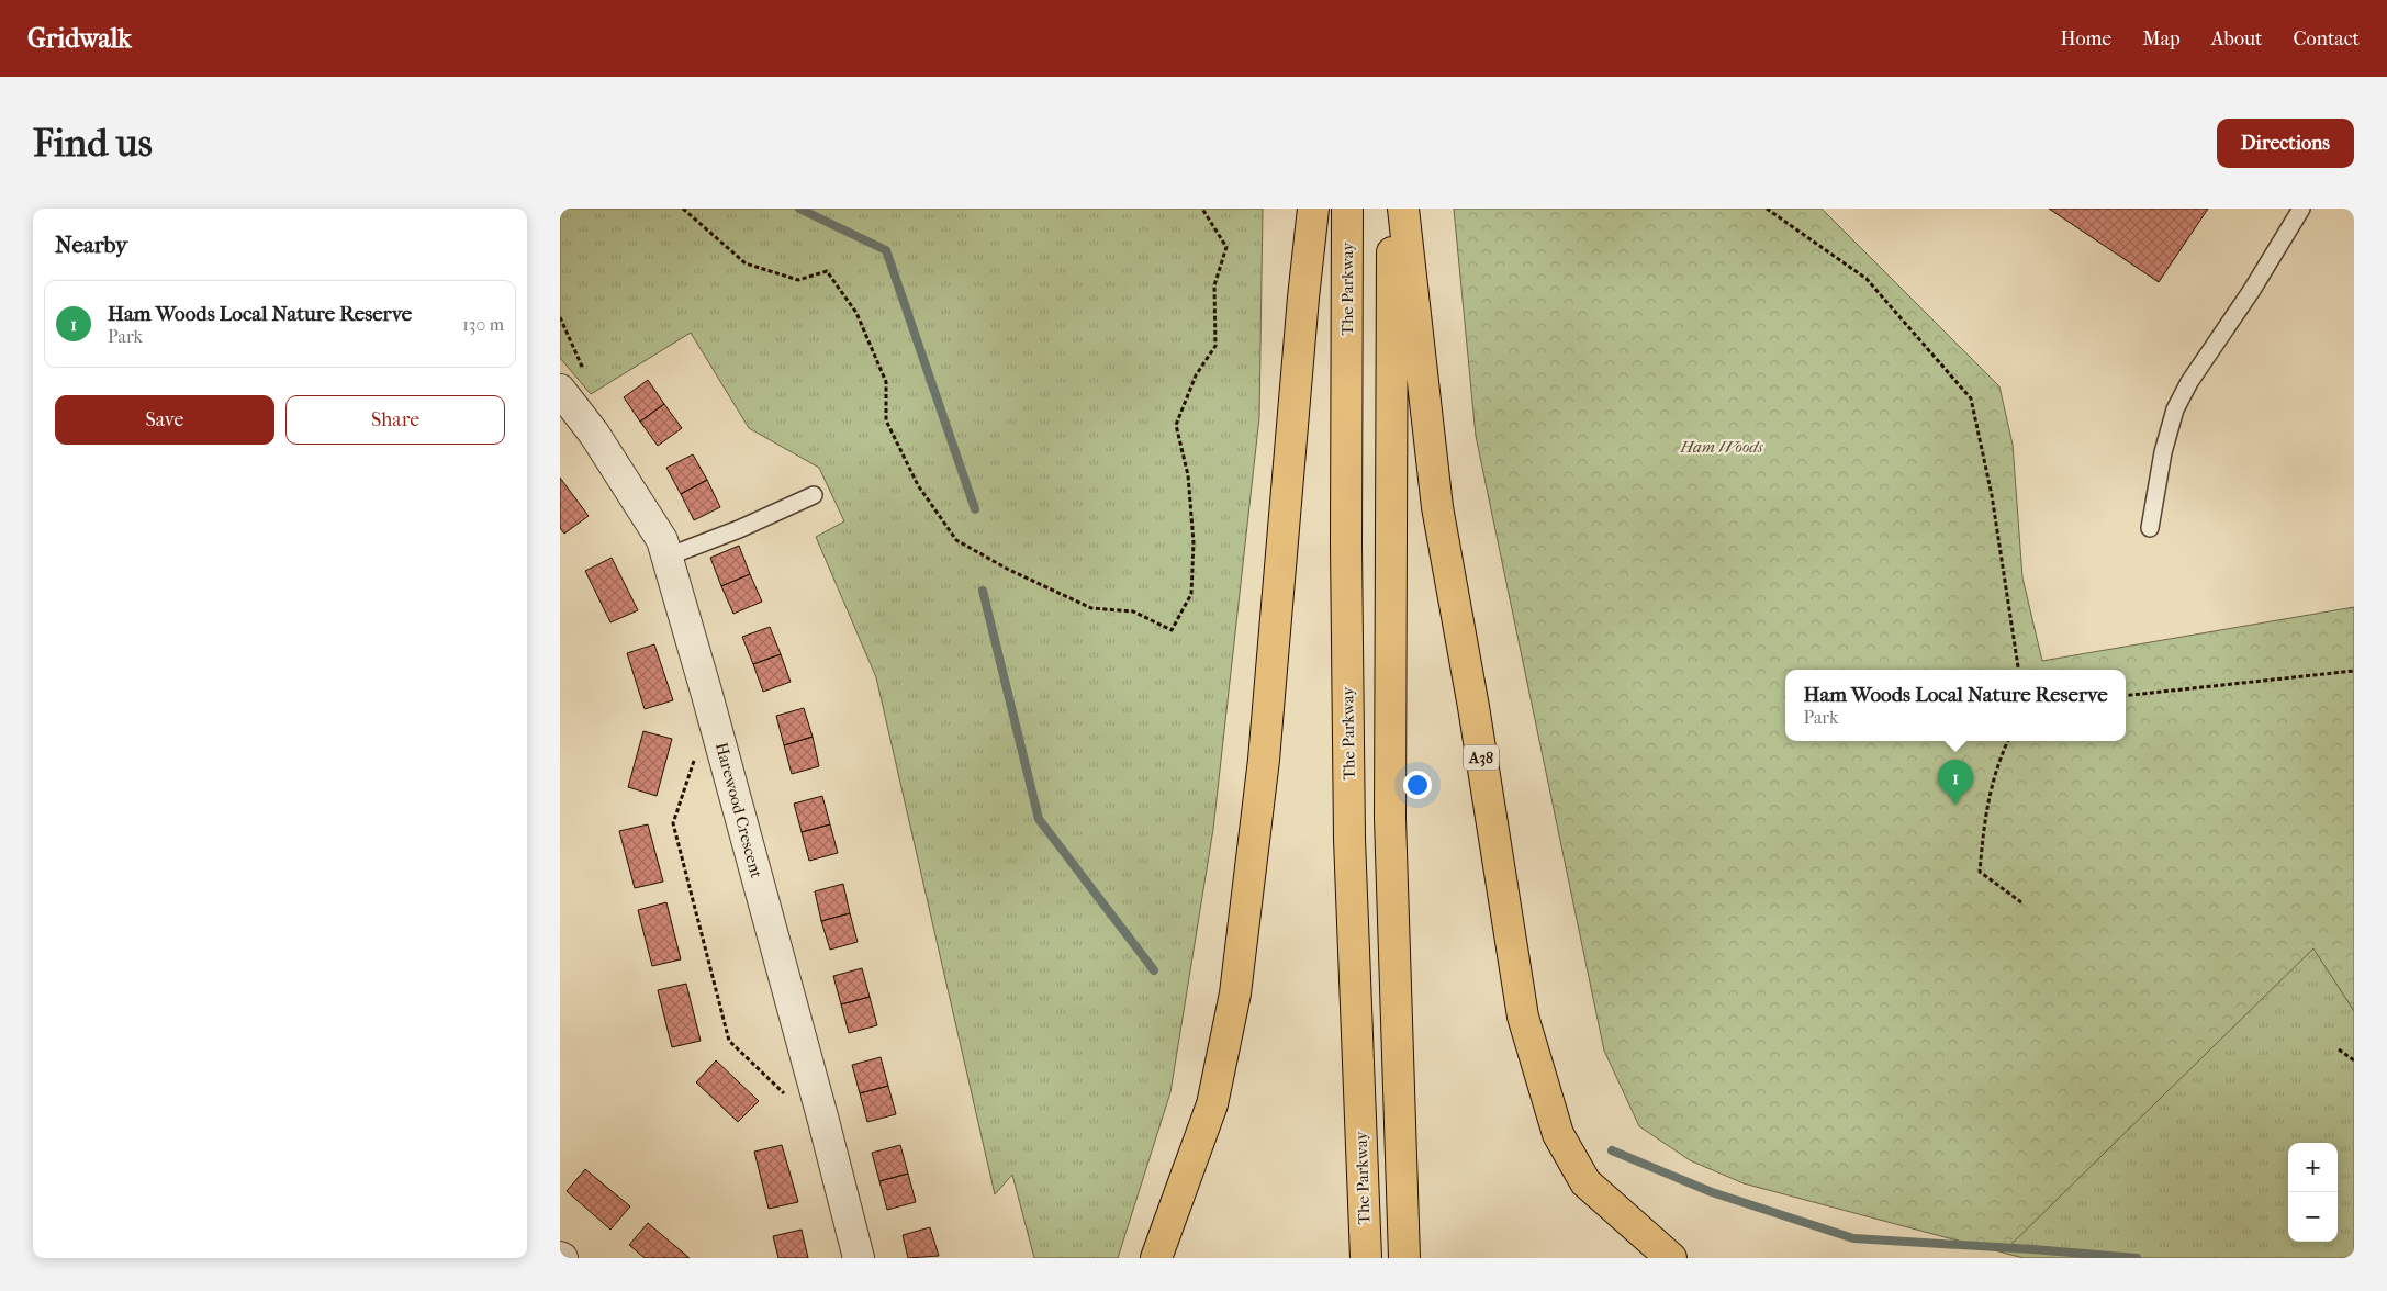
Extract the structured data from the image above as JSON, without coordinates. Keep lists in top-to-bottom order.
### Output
{
  "streets": {
    "highway": ["The Parkway", "A38"],
    "street": ["Harewood Crescent"]
  },
  "parks": ["Ham Woods"],
  "page": {
    "header": "Gridwalk",
    "nav": [
      "Home",
      "Map",
      "About",
      "Contact"
    ],
    "buttons": [
      "Directions",
      ["Save", "Share"]
    ],
    "title": "Find us",
    "heading": "Nearby",
    "list": [
      {
        "mark": "1",
        "name": "Ham Woods Local Nature Reserve",
        "note": "Park",
        "value": "130 m"
      }
    ],
    "popup": ["Ham Woods Local Nature Reserve", "Park"],
    "pins": "1",
    "map_buttons": ["+", "−"]
  }
}
